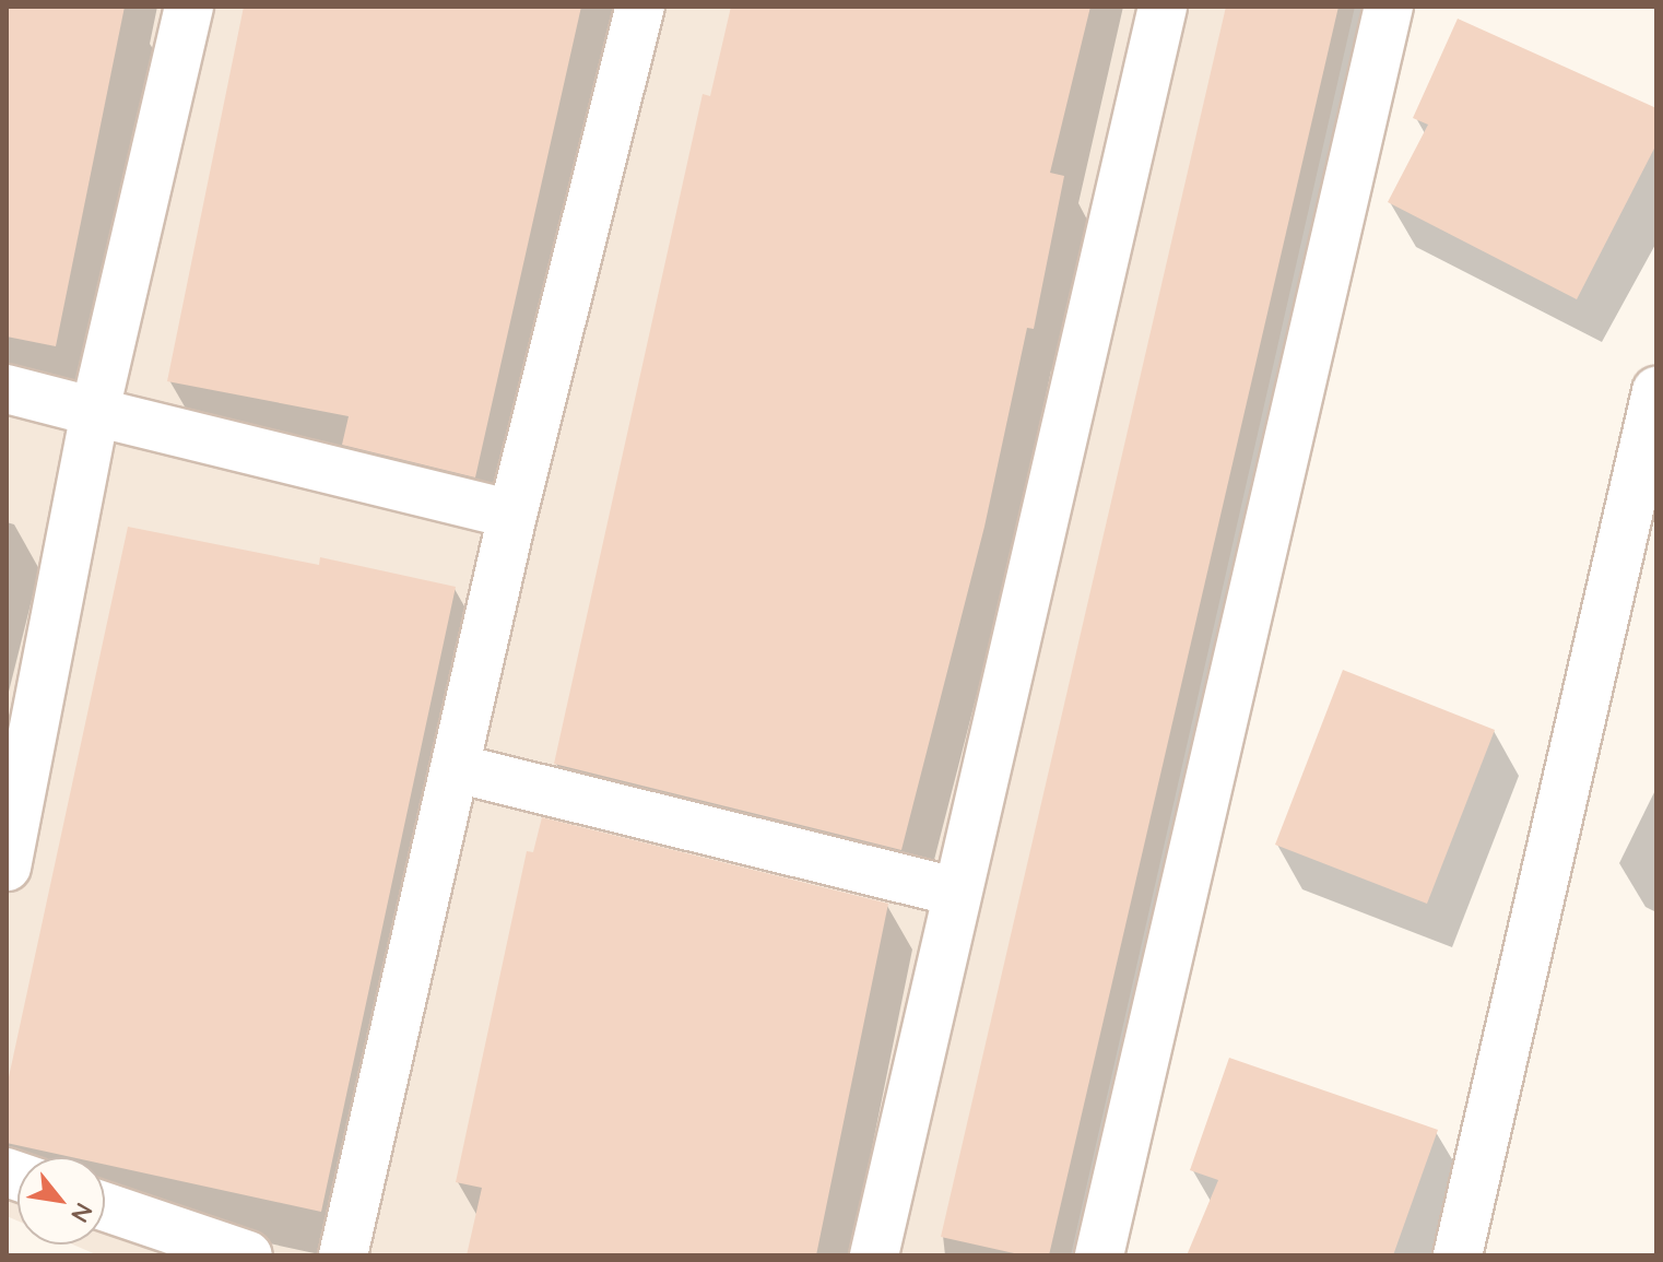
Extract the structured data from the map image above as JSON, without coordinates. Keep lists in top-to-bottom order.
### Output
{
  "north": "bottom right"
}
